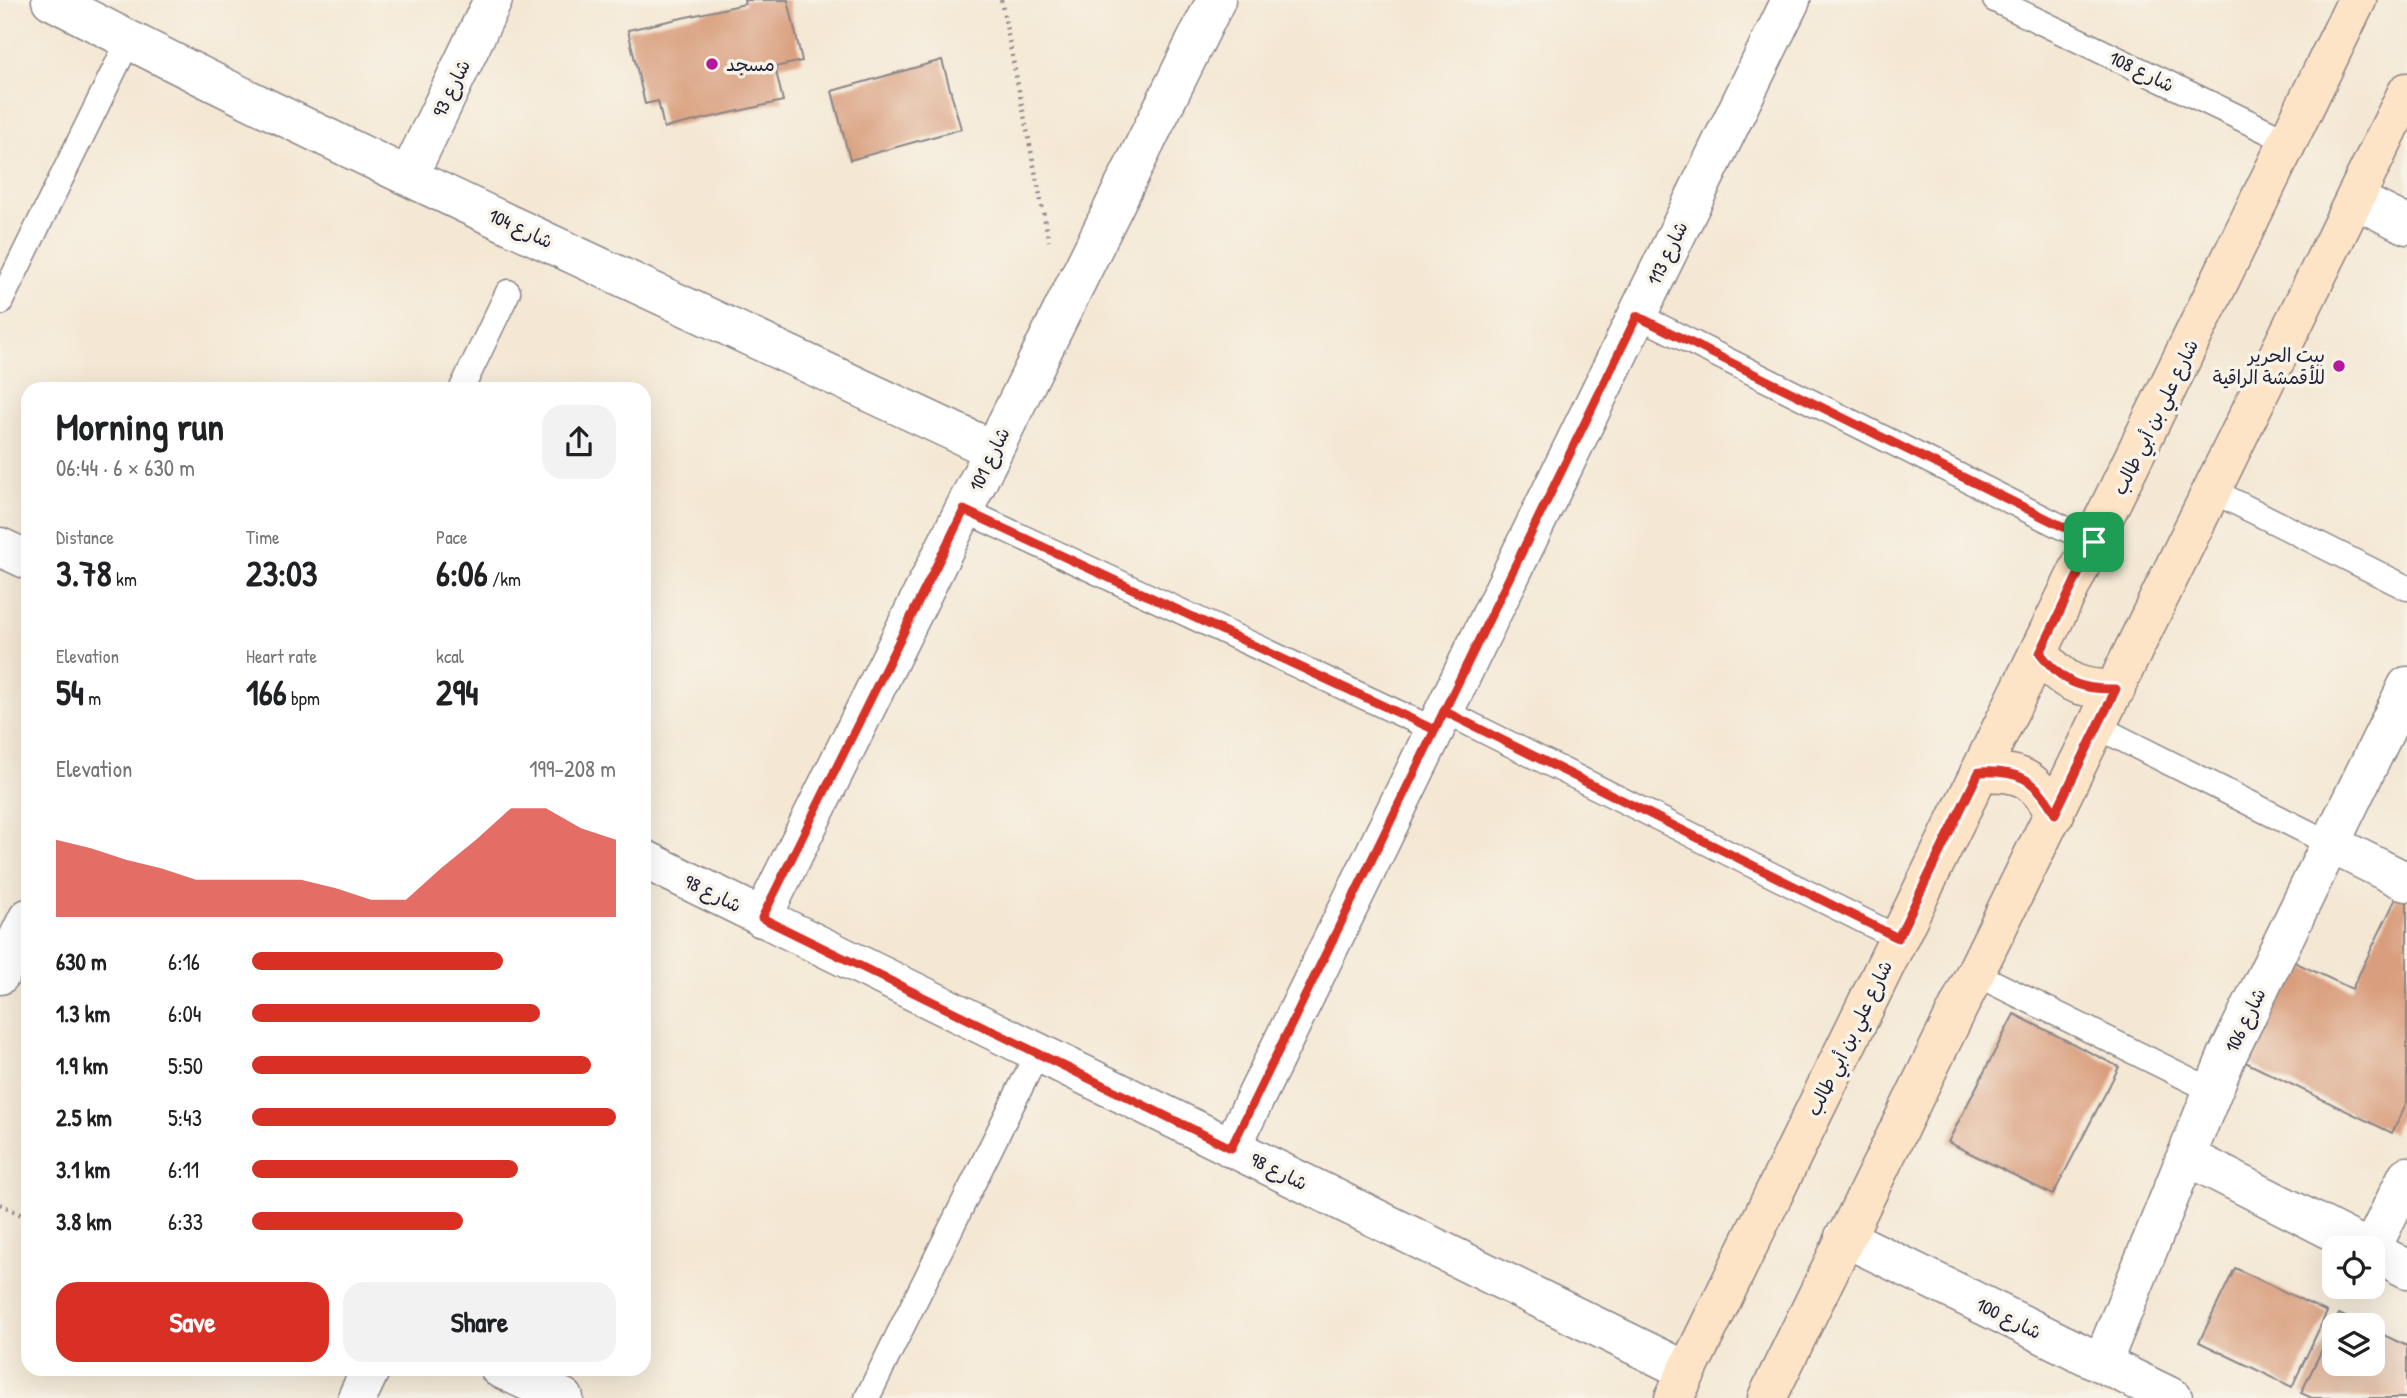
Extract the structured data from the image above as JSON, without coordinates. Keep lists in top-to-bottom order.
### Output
{
  "streets": {
    "street": [
      "شارع 93",
      "شارع 104",
      "شارع 113",
      "شارع علي بن أبي طالب",
      "شارع 101",
      "شارع 98",
      "شارع 106",
      "شارع 100"
    ],
    "lane": ["شارع 108"]
  },
  "crossings": [
    ["شارع 108", "شارع علي بن أبي طالب"],
    ["شارع 93", "شارع 104"],
    ["شارع 104", "شارع 101"],
    ["شارع 113", "شارع 98"],
    ["شارع علي بن أبي طالب", "شارع 98"],
    ["شارع 101", "شارع 98"],
    ["شارع 106", "شارع 100"]
  ],
  "places": ["مسجد", "بيت الحرير للأقمشة الراقية"],
  "page": {
    "heading": ["Morning run", "06:44 · 6 × 630 m"],
    "stats": [
      ["Distance", "3.78 km"],
      ["Time", "23:03"],
      ["Pace", "6:06 /km"],
      ["Elevation", "54 m"],
      ["Heart rate", "166 bpm"],
      ["kcal", "294"]
    ],
    "chart": ["Elevation", "199–208 m"],
    "list": [
      {
        "name": "630 m",
        "note": "6:16"
      },
      {
        "name": "1.3 km",
        "note": "6:04"
      },
      {
        "name": "1.9 km",
        "note": "5:50"
      },
      {
        "name": "2.5 km",
        "note": "5:43"
      },
      {
        "name": "3.1 km",
        "note": "6:11"
      },
      {
        "name": "3.8 km",
        "note": "6:33"
      }
    ],
    "buttons": ["Save", "Share"]
  }
}
